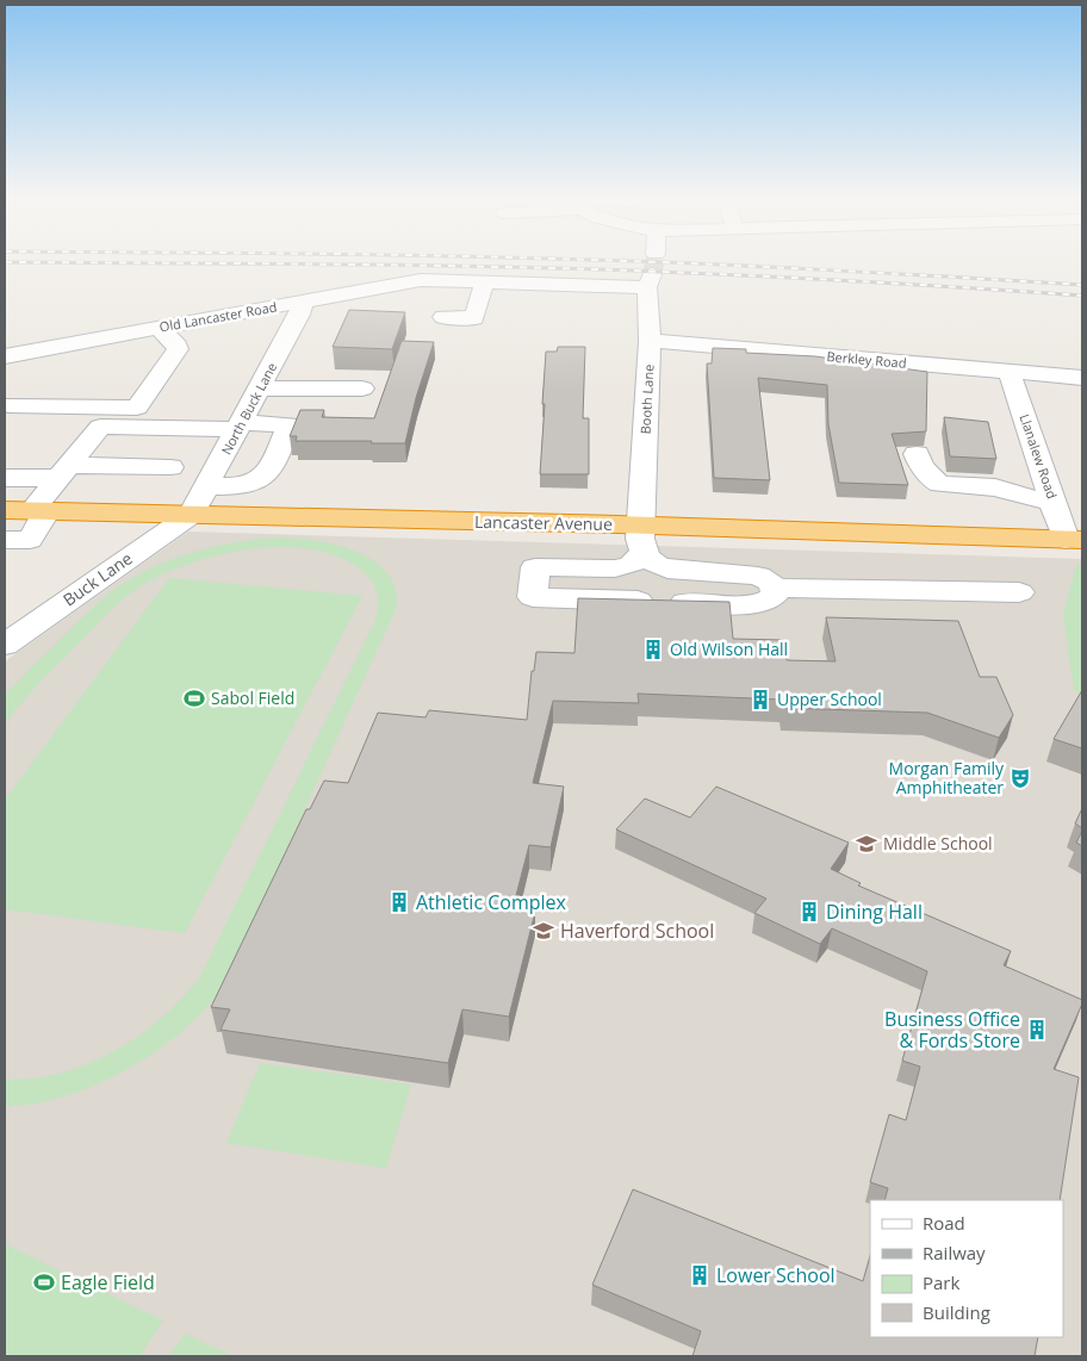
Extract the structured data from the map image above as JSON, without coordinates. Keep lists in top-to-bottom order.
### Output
{
  "streets": {
    "highway": ["Lancaster Avenue"],
    "street": [
      "Old Lancaster Road",
      "Berkley Road",
      "Booth Lane",
      "North Buck Lane",
      "Llanalew Road",
      "Buck Lane"
    ]
  },
  "crossings": [
    ["Old Lancaster Road", "Booth Lane"],
    ["Old Lancaster Road", "North Buck Lane"],
    ["Berkley Road", "Booth Lane"],
    ["Berkley Road", "Llanalew Road"],
    ["Booth Lane", "Lancaster Avenue"],
    ["North Buck Lane", "Lancaster Avenue"],
    ["North Buck Lane", "Buck Lane"],
    ["Llanalew Road", "Lancaster Avenue"],
    ["Lancaster Avenue", "Buck Lane"]
  ],
  "places": {
    "building": [
      "Old Wilson Hall",
      "Upper School",
      "Athletic Complex",
      "Dining Hall",
      "Business Office & Fords Store",
      "Lower School"
    ],
    "sports": ["Sabol Field", "Eagle Field"],
    "theatre": ["Morgan Family Amphitheater"],
    "school or university": ["Middle School", "Haverford School"]
  },
  "legend": [
    "Road",
    "Railway",
    "Park",
    "Building"
  ]
}
